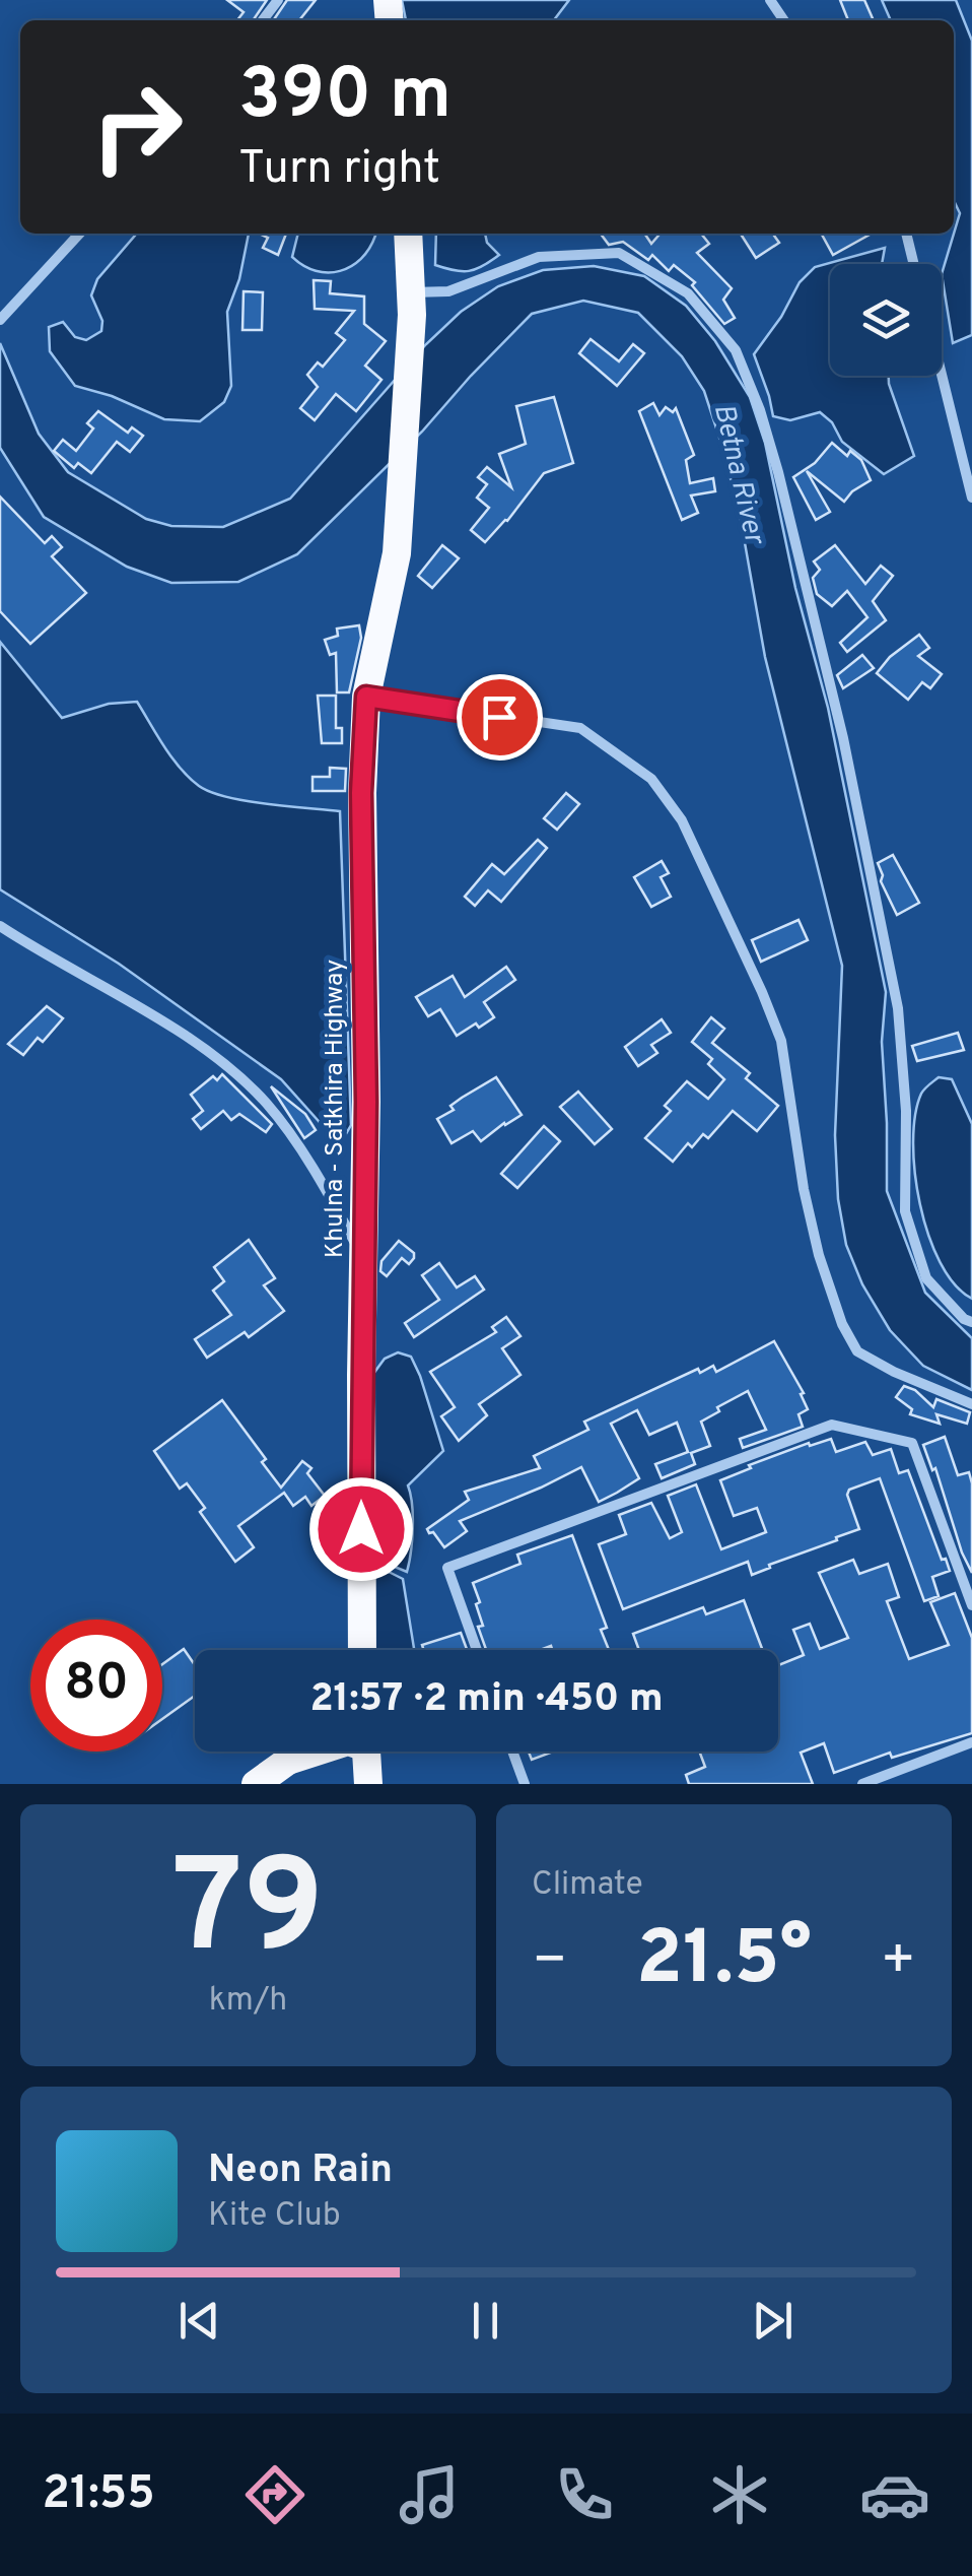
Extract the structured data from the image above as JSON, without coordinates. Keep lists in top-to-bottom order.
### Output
{
  "streets": {
    "highway": ["Khulna - Satkhira Highway"]
  },
  "water": ["Betna River"],
  "page": {
    "turn": ["390 m", "Turn right"],
    "limit": "80",
    "trip": "21:57 · 2 min · 450 m",
    "tile": [
      ["79", "km/h"],
      "Climate"
    ],
    "heat": ["−", "21.5°", "+"],
    "song": ["Neon Rain", "Kite Club"],
    "tabs": "21:55"
  }
}
